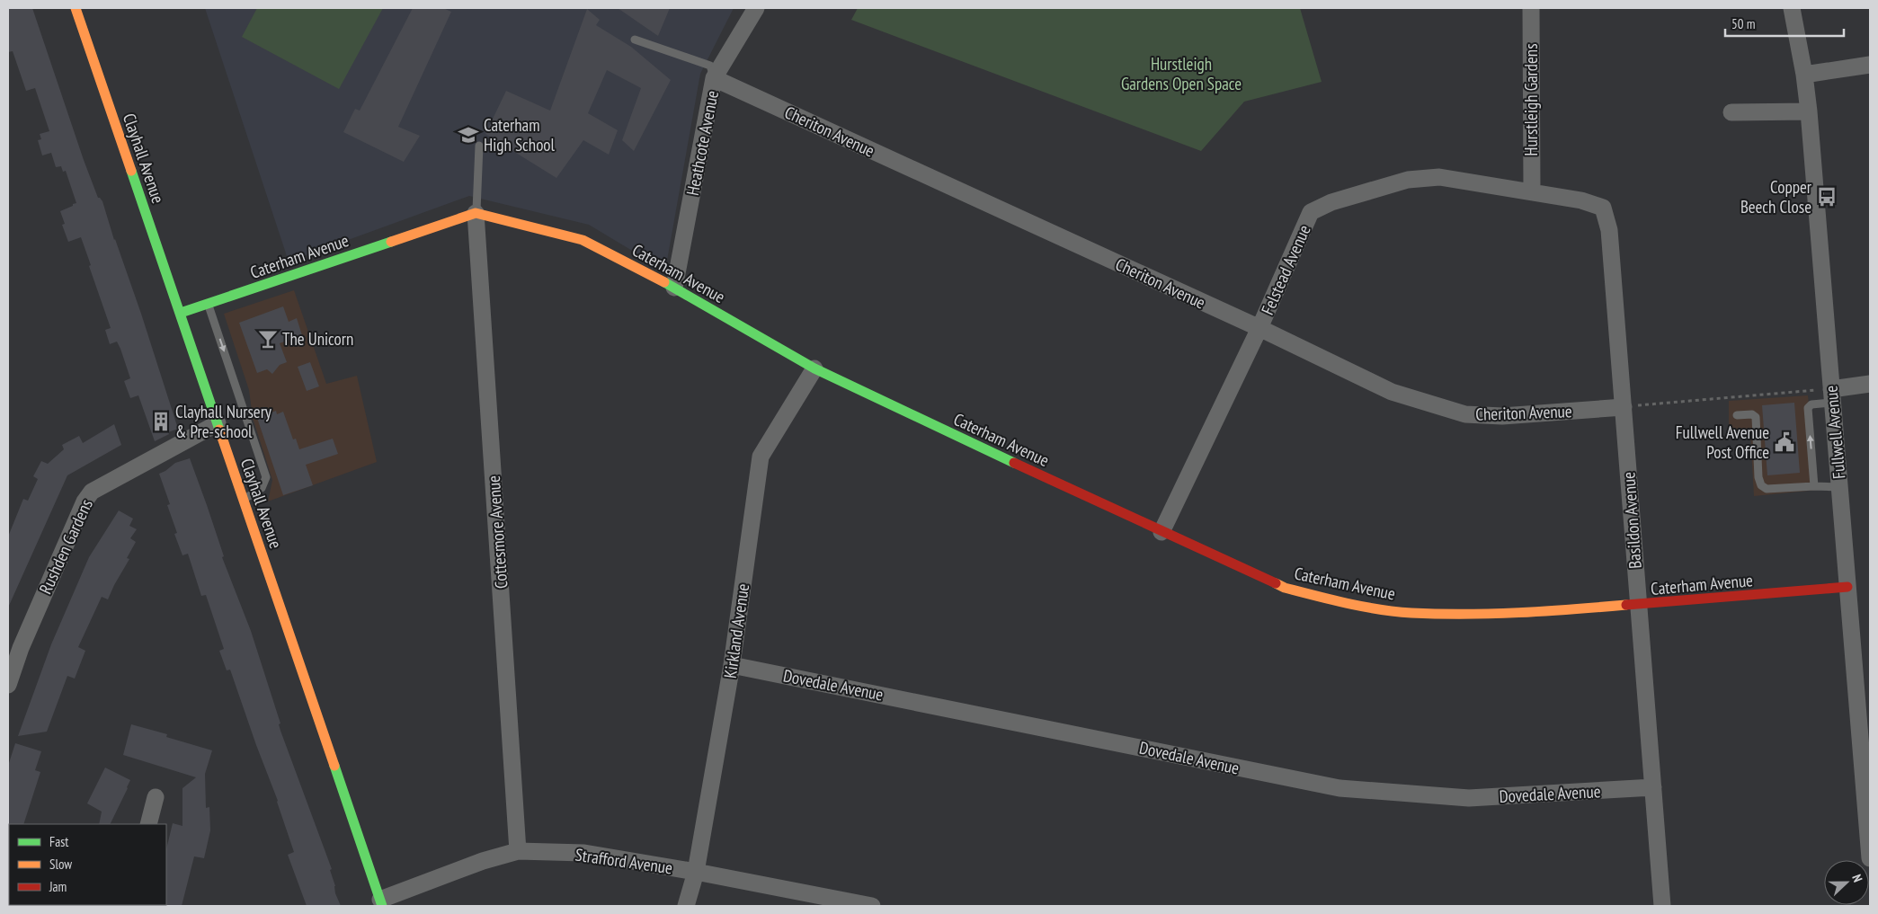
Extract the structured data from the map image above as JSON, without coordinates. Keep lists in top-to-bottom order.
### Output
{
  "streets": {
    "street": [
      "Hurstleigh Gardens",
      "Cheriton Avenue",
      "Heathcote Avenue",
      "Clayhall Avenue",
      "Caterham Avenue",
      "Felstead Avenue",
      "Fullwell Avenue",
      "Basildon Avenue",
      "Cottesmore Avenue",
      "Rushden Gardens",
      "Kirkland Avenue",
      "Dovedale Avenue",
      "Strafford Avenue"
    ]
  },
  "crossings": [
    ["Hurstleigh Gardens", "Felstead Avenue"],
    ["Hurstleigh Gardens", "Basildon Avenue"],
    ["Cheriton Avenue", "Heathcote Avenue"],
    ["Cheriton Avenue", "Felstead Avenue"],
    ["Cheriton Avenue", "Basildon Avenue"],
    ["Heathcote Avenue", "Caterham Avenue"],
    ["Clayhall Avenue", "Caterham Avenue"],
    ["Clayhall Avenue", "Rushden Gardens"],
    ["Clayhall Avenue", "Strafford Avenue"],
    ["Caterham Avenue", "Felstead Avenue"],
    ["Caterham Avenue", "Fullwell Avenue"],
    ["Caterham Avenue", "Basildon Avenue"],
    ["Caterham Avenue", "Cottesmore Avenue"],
    ["Caterham Avenue", "Kirkland Avenue"],
    ["Felstead Avenue", "Basildon Avenue"],
    ["Basildon Avenue", "Dovedale Avenue"],
    ["Cottesmore Avenue", "Strafford Avenue"],
    ["Kirkland Avenue", "Dovedale Avenue"],
    ["Kirkland Avenue", "Strafford Avenue"]
  ],
  "parks": ["Hurstleigh Gardens Open Space"],
  "places": {
    "school or university": ["Caterham High School"],
    "bus stop": ["Copper Beech Close"],
    "bar": ["The Unicorn"],
    "building": ["Clayhall Nursery & Pre-school"],
    "public building": ["Fullwell Avenue Post Office"]
  },
  "legend": ["Fast", "Slow", "Jam"],
  "scale_bar": "50 m",
  "north": "right"
}
